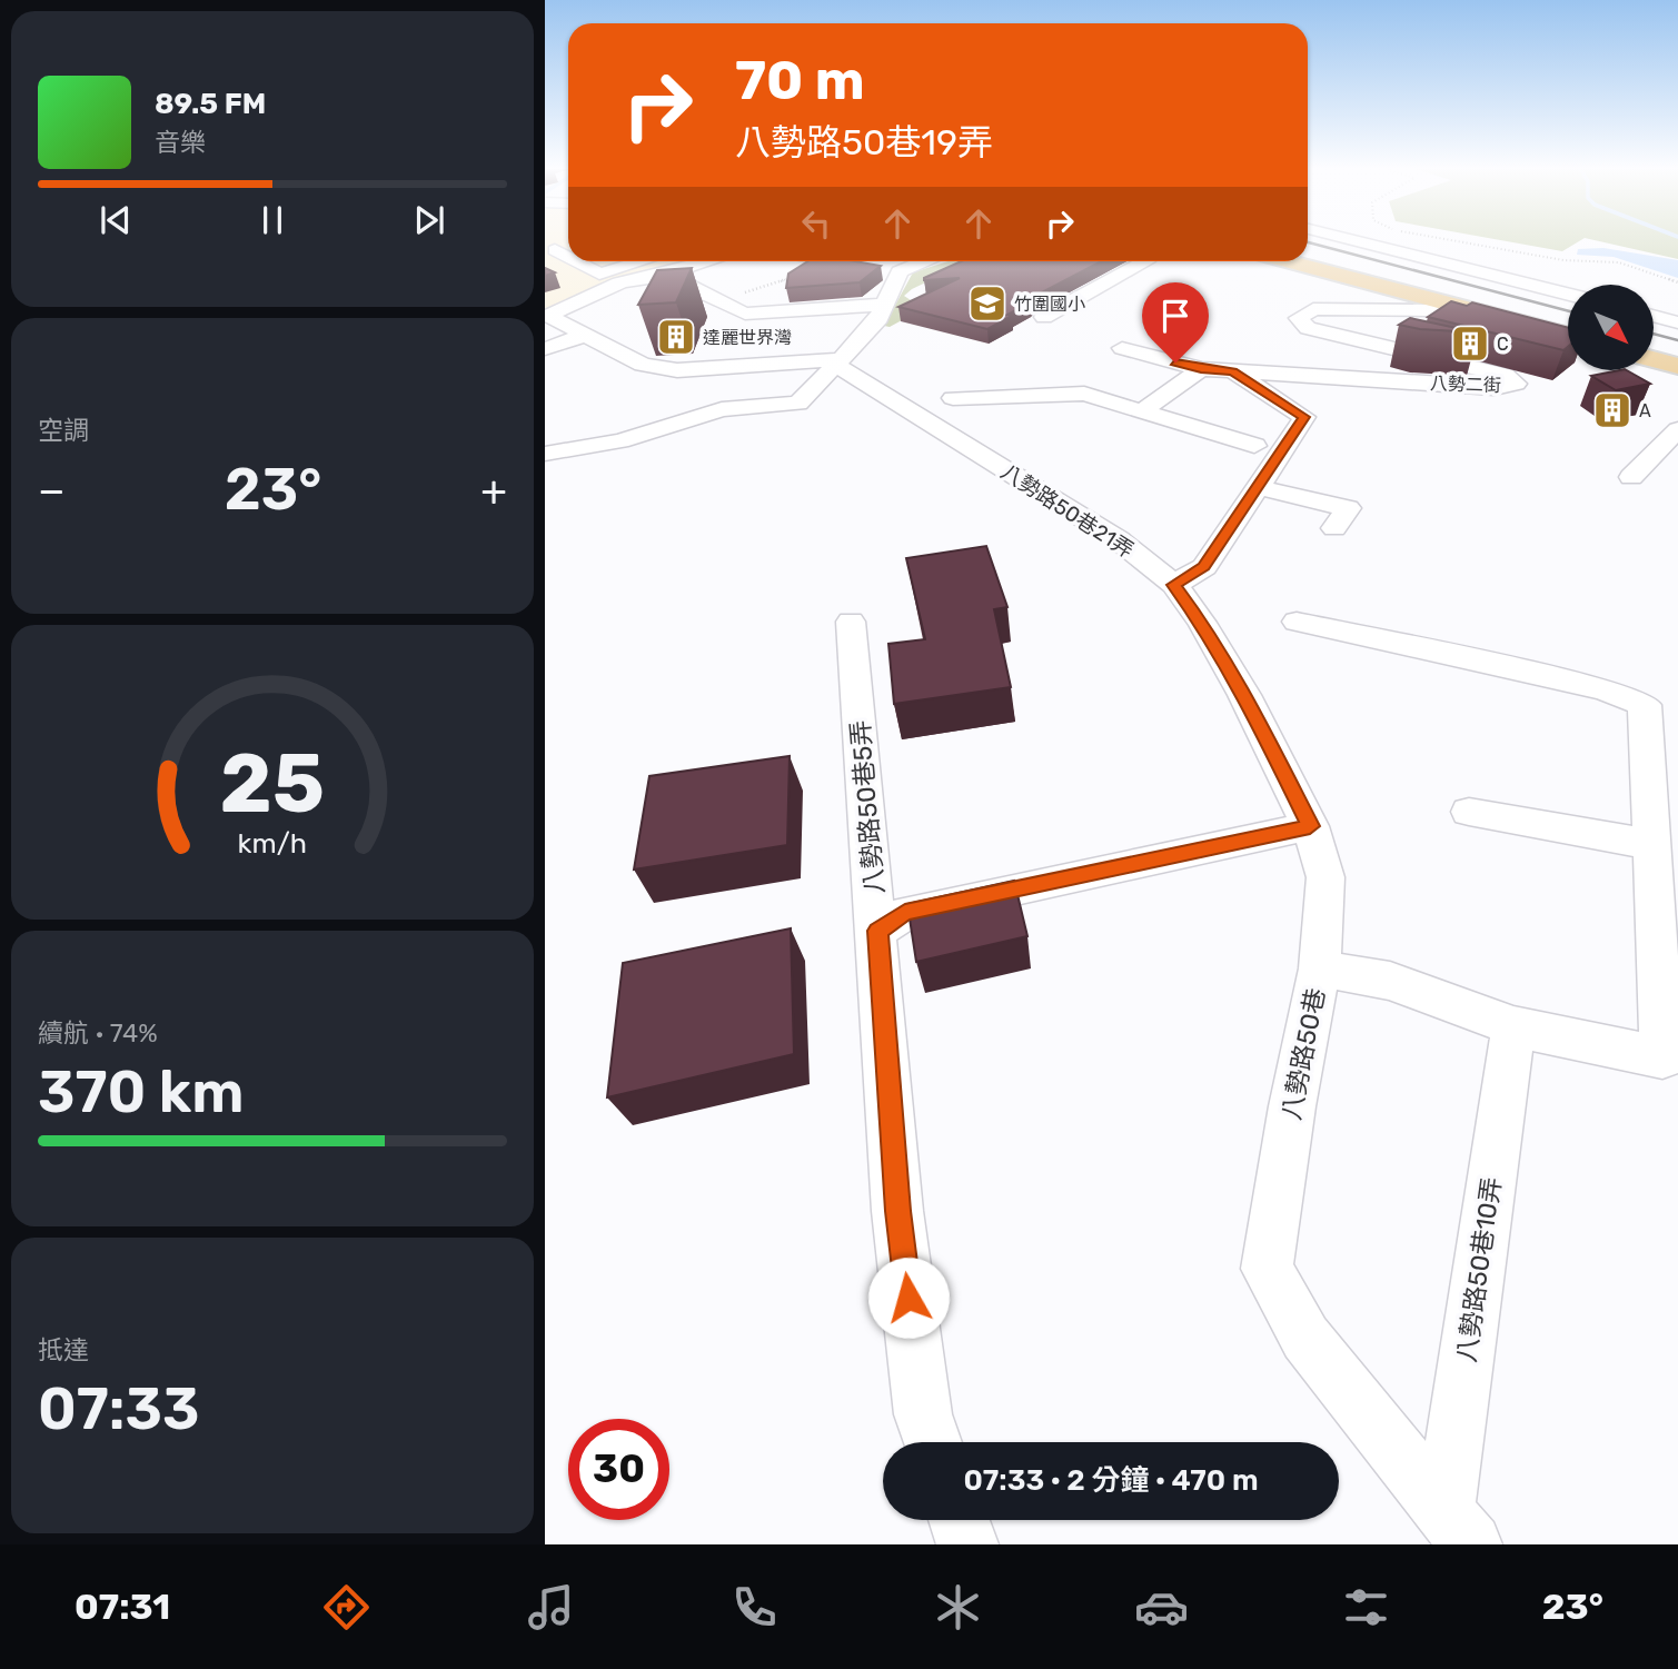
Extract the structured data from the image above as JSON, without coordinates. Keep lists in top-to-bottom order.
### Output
{
  "streets": {
    "street": [
      "八勢二街",
      "八勢路50巷21弄",
      "八勢路50巷5弄",
      "八勢路50巷",
      "八勢路50巷10弄"
    ]
  },
  "crossings": [
    ["八勢路50巷21弄", "八勢路50巷"],
    ["八勢路50巷", "八勢路50巷10弄"]
  ],
  "places": {
    "school or university": ["竹圍國小"],
    "building": ["達麗世界灣", "C", "A"]
  },
  "north": "bottom right",
  "page": {
    "turn": ["70 m", "八勢路50巷19弄"],
    "song": ["89.5 FM", "音樂"],
    "tile": [
      "空調",
      ["續航 · 74%", "370 km"],
      ["抵達", "07:33"]
    ],
    "heat": ["−", "23°", "+"],
    "limit": "30",
    "trip": "07:33 · 2 分鐘 · 470 m",
    "tabs": ["07:31", "23°"],
    "gauge": ["25", "km/h"]
  }
}
